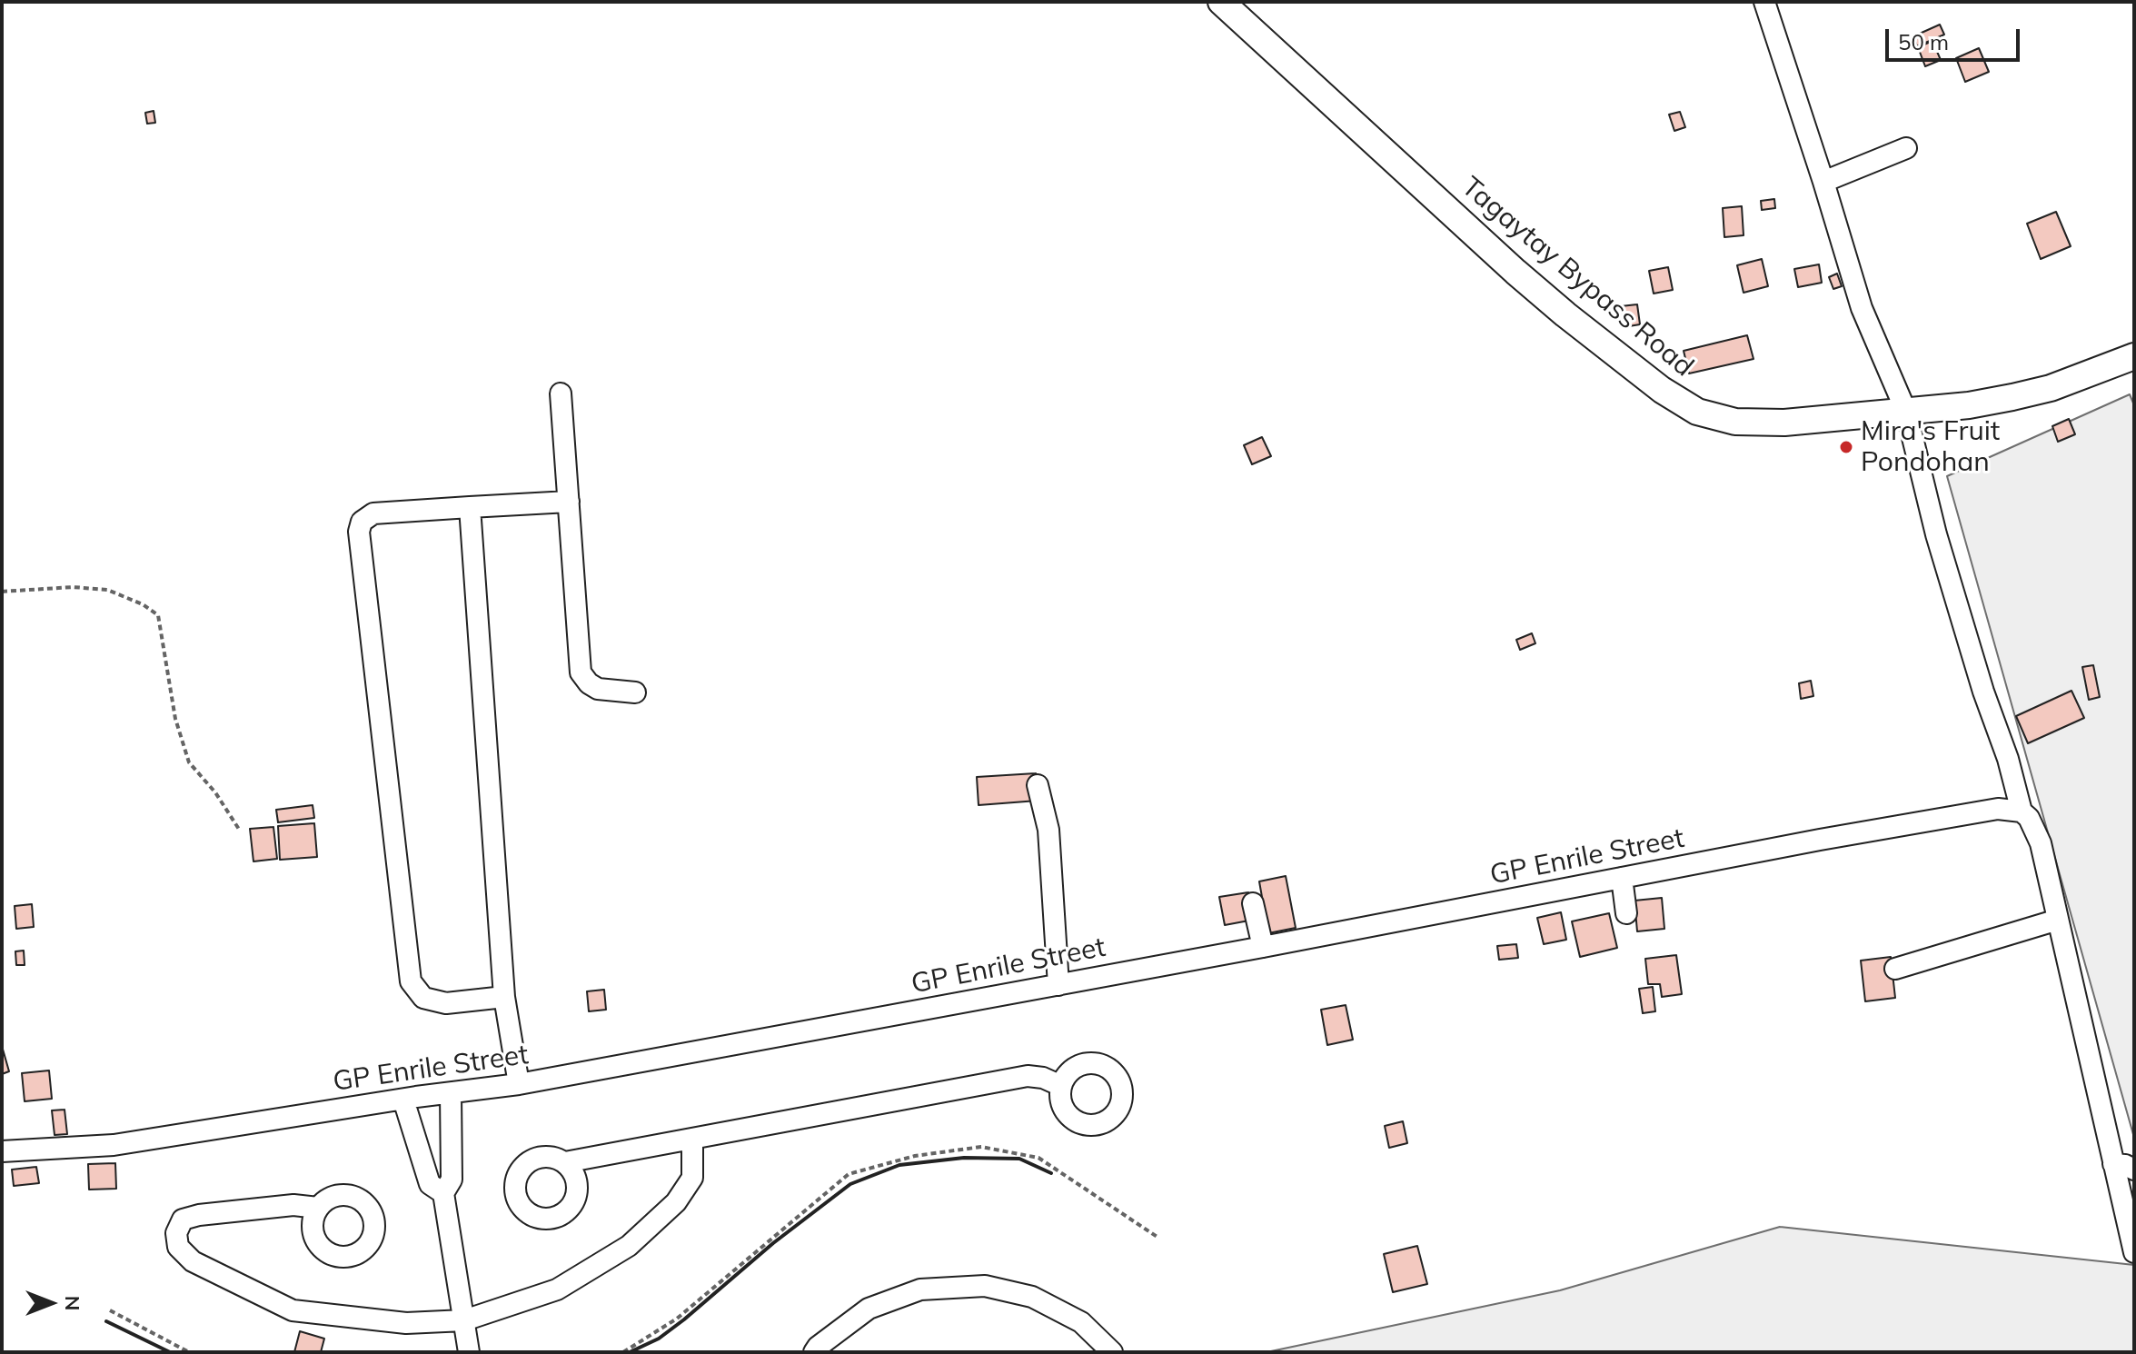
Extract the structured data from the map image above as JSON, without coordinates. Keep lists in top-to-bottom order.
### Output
{
  "streets": {
    "main road": ["Tagaytay Bypass Road"],
    "street": ["GP Enrile Street"]
  },
  "places": ["Mira's Fruit Pondohan"],
  "scale_bar": "50 m",
  "north": "right"
}
